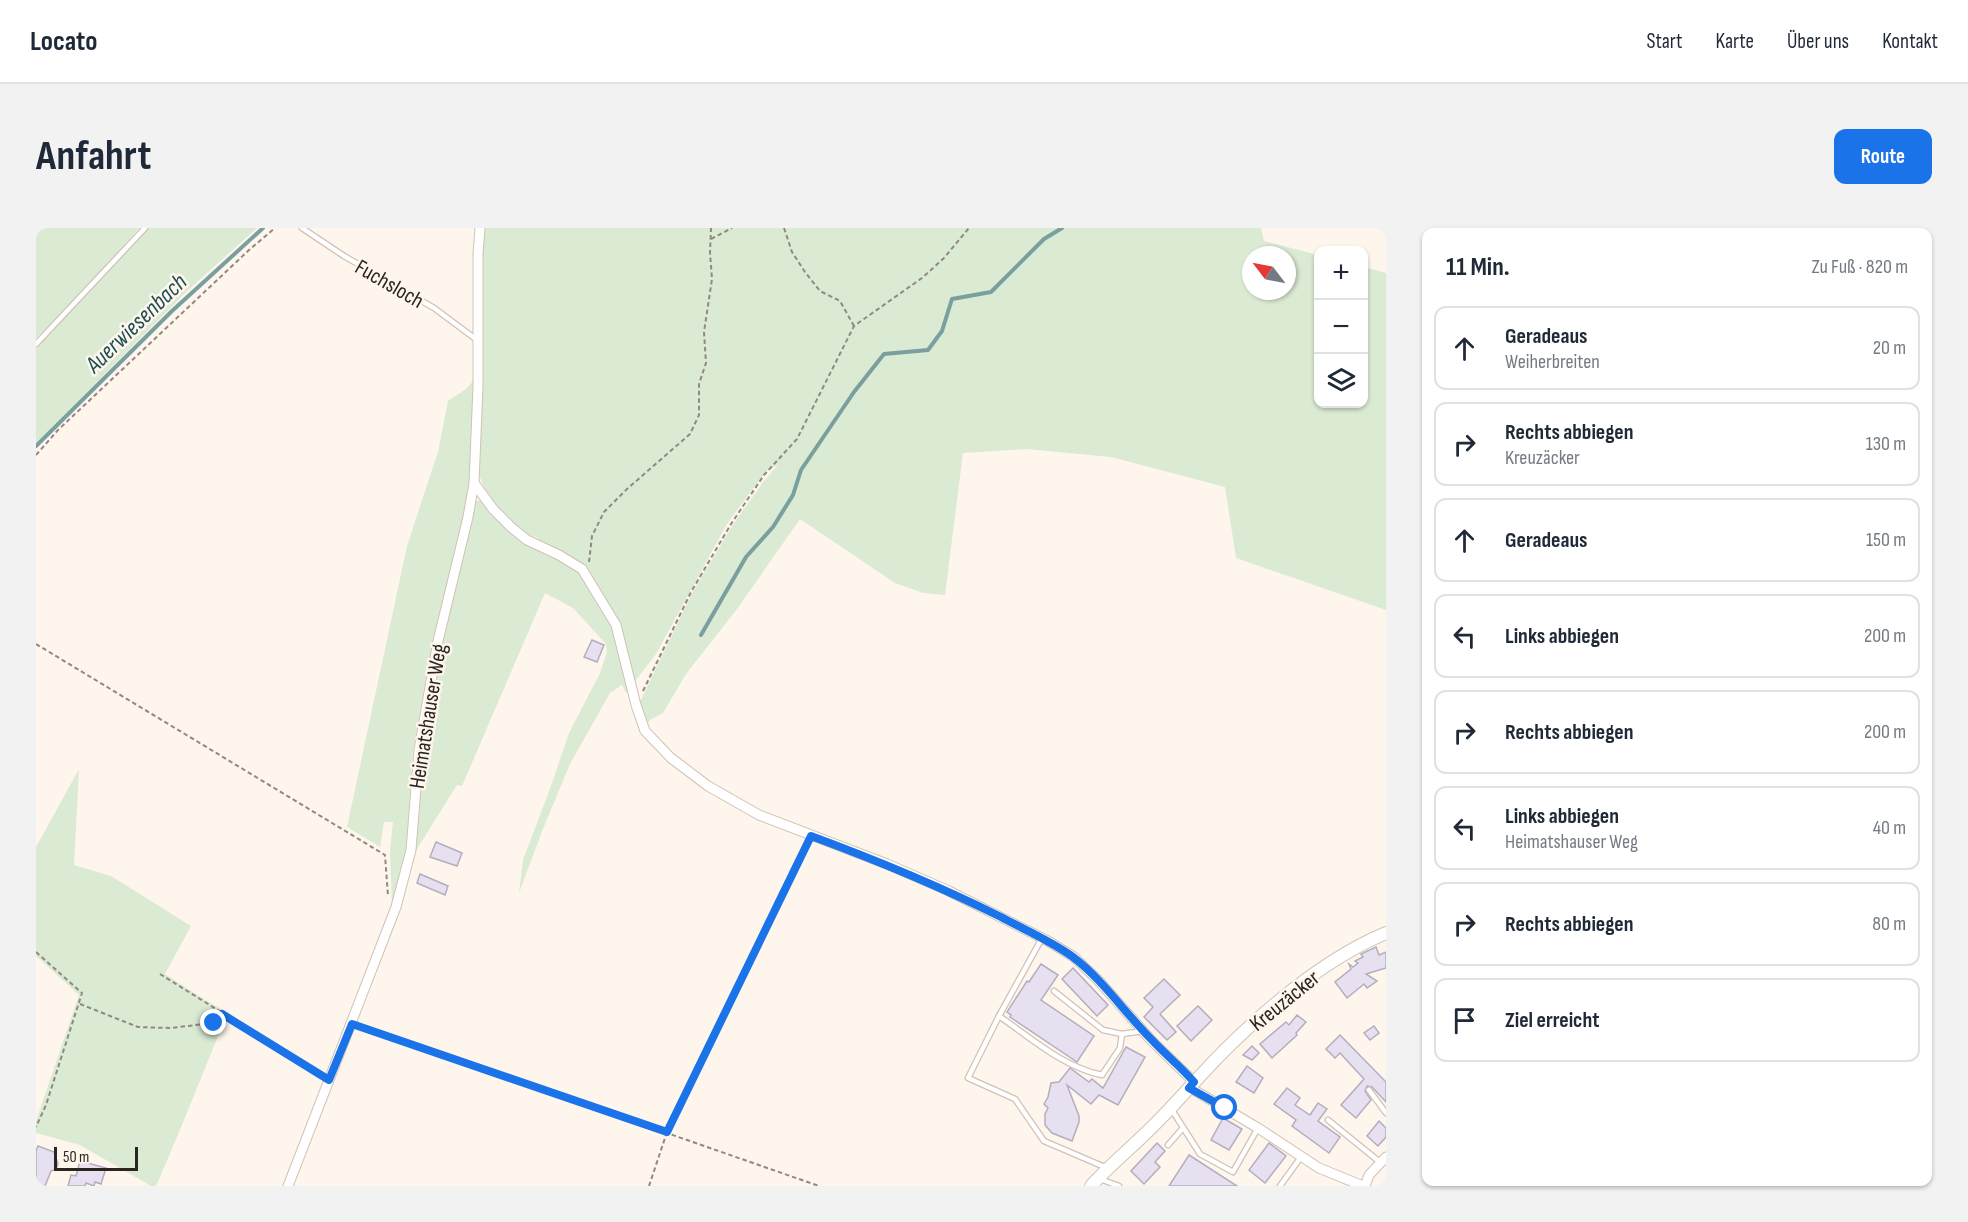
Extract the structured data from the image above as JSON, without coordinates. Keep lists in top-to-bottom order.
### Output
{
  "streets": {
    "street": ["Heimatshauser Weg", "Kreuzäcker"],
    "lane": ["Fuchsloch"]
  },
  "crossings": [
    ["Fuchsloch", "Heimatshauser Weg"]
  ],
  "water": ["Auerwiesenbach"],
  "scale_bar": "50 m",
  "north": "top left",
  "page": {
    "header": "Locato",
    "nav": [
      "Start",
      "Karte",
      "Über uns",
      "Kontakt"
    ],
    "buttons": "Route",
    "title": "Anfahrt",
    "heading": ["11 Min.", "Zu Fuß · 820 m"],
    "map_buttons": ["+", "−"],
    "list": [
      ["Geradeaus", "Weiherbreiten", "20 m"],
      ["Rechts abbiegen", "Kreuzäcker", "130 m"],
      ["Geradeaus", "150 m"],
      ["Links abbiegen", "200 m"],
      ["Rechts abbiegen", "200 m"],
      ["Links abbiegen", "Heimatshauser Weg", "40 m"],
      ["Rechts abbiegen", "80 m"],
      "Ziel erreicht"
    ],
    "scale": "50 m"
  }
}
